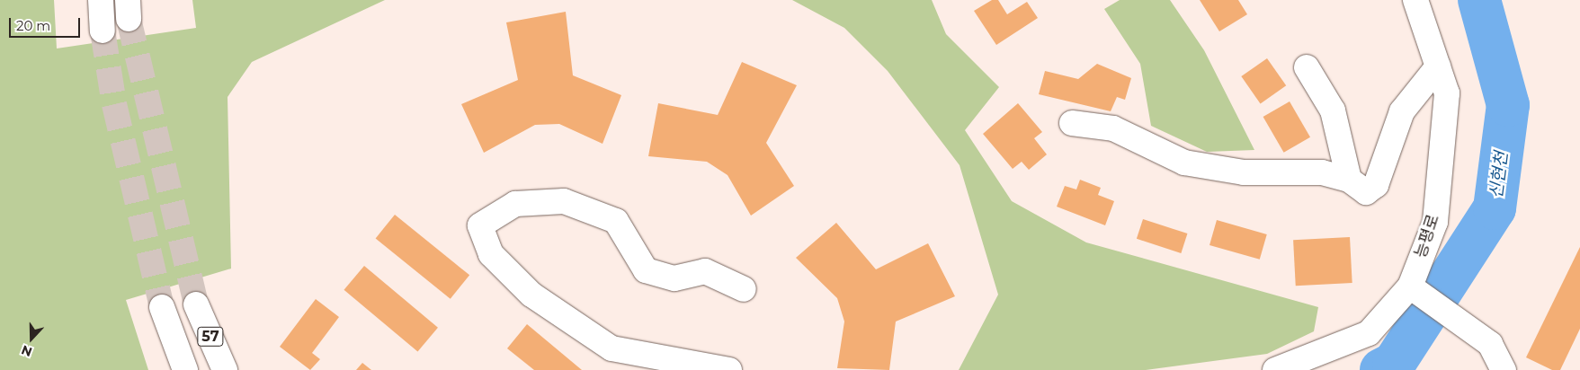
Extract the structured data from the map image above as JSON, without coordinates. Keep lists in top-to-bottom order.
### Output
{
  "streets": {
    "main road": ["능평로", "57"]
  },
  "water": ["신현천"],
  "scale_bar": "20 m",
  "north": "bottom"
}
